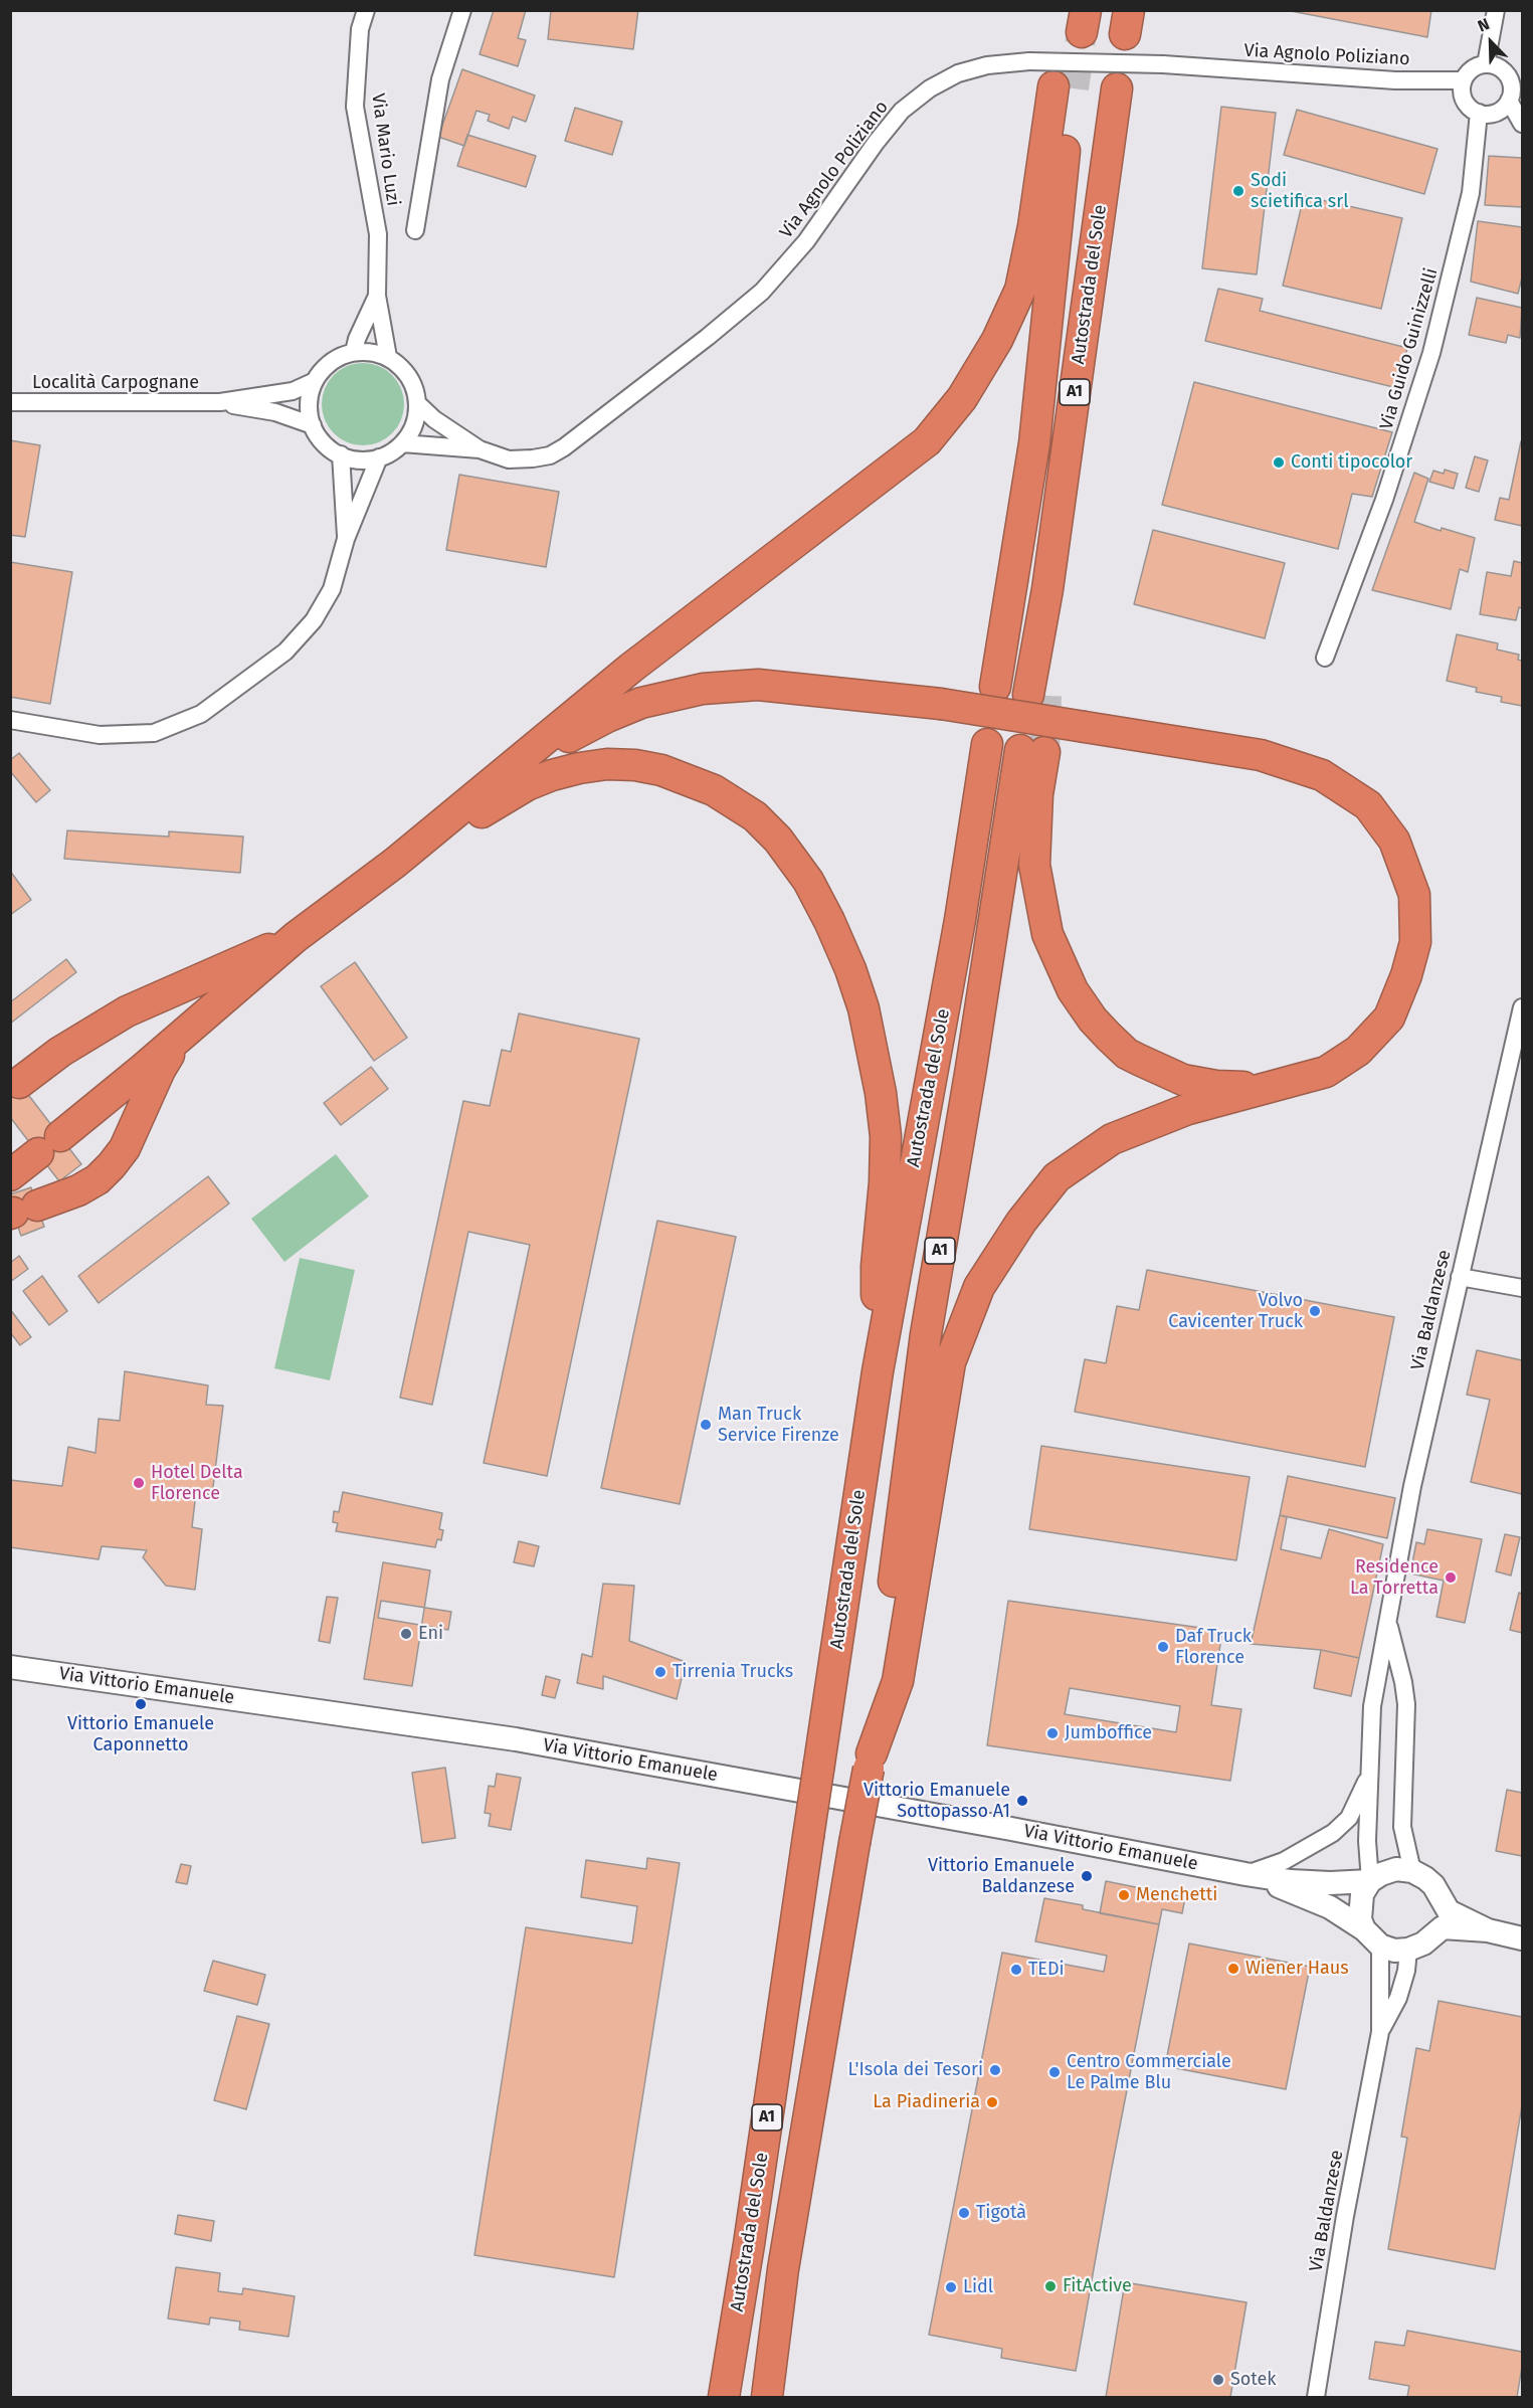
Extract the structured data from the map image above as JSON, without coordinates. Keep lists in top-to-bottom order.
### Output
{
  "streets": {
    "highway": ["Autostrada del Sole", "A1"],
    "main road": ["Via Vittorio Emanuele"],
    "street": [
      "Via Agnolo Poliziano",
      "Via Mario Luzi",
      "Via Guido Guinizzelli",
      "Località Carpognane",
      "Via Baldanzese"
    ]
  },
  "crossings": [
    ["Via Agnolo Poliziano", "Via Mario Luzi"],
    ["Via Agnolo Poliziano", "Via Guido Guinizzelli"],
    ["Via Agnolo Poliziano", "Località Carpognane"],
    ["Via Mario Luzi", "Località Carpognane"],
    ["Via Baldanzese", "Via Vittorio Emanuele"]
  ],
  "places": [
    "Sodi scietifica srl",
    "Conti tipocolor",
    "Volvo Cavicenter Truck",
    "Man Truck Service Firenze",
    "Hotel Delta Florence",
    "Residence La Torretta",
    "Eni",
    "Daf Truck Florence",
    "Tirrenia Trucks",
    "Vittorio Emanuele Caponnetto",
    "Jumboffice",
    "Vittorio Emanuele Sottopasso A1",
    "Vittorio Emanuele Baldanzese",
    "Menchetti",
    "Wiener Haus",
    "TEDi",
    "L'Isola dei Tesori",
    "Centro Commerciale Le Palme Blu",
    "La Piadineria",
    "Tigotà",
    "FitActive",
    "Lidl",
    "Sotek"
  ],
  "north": "top left"
}
